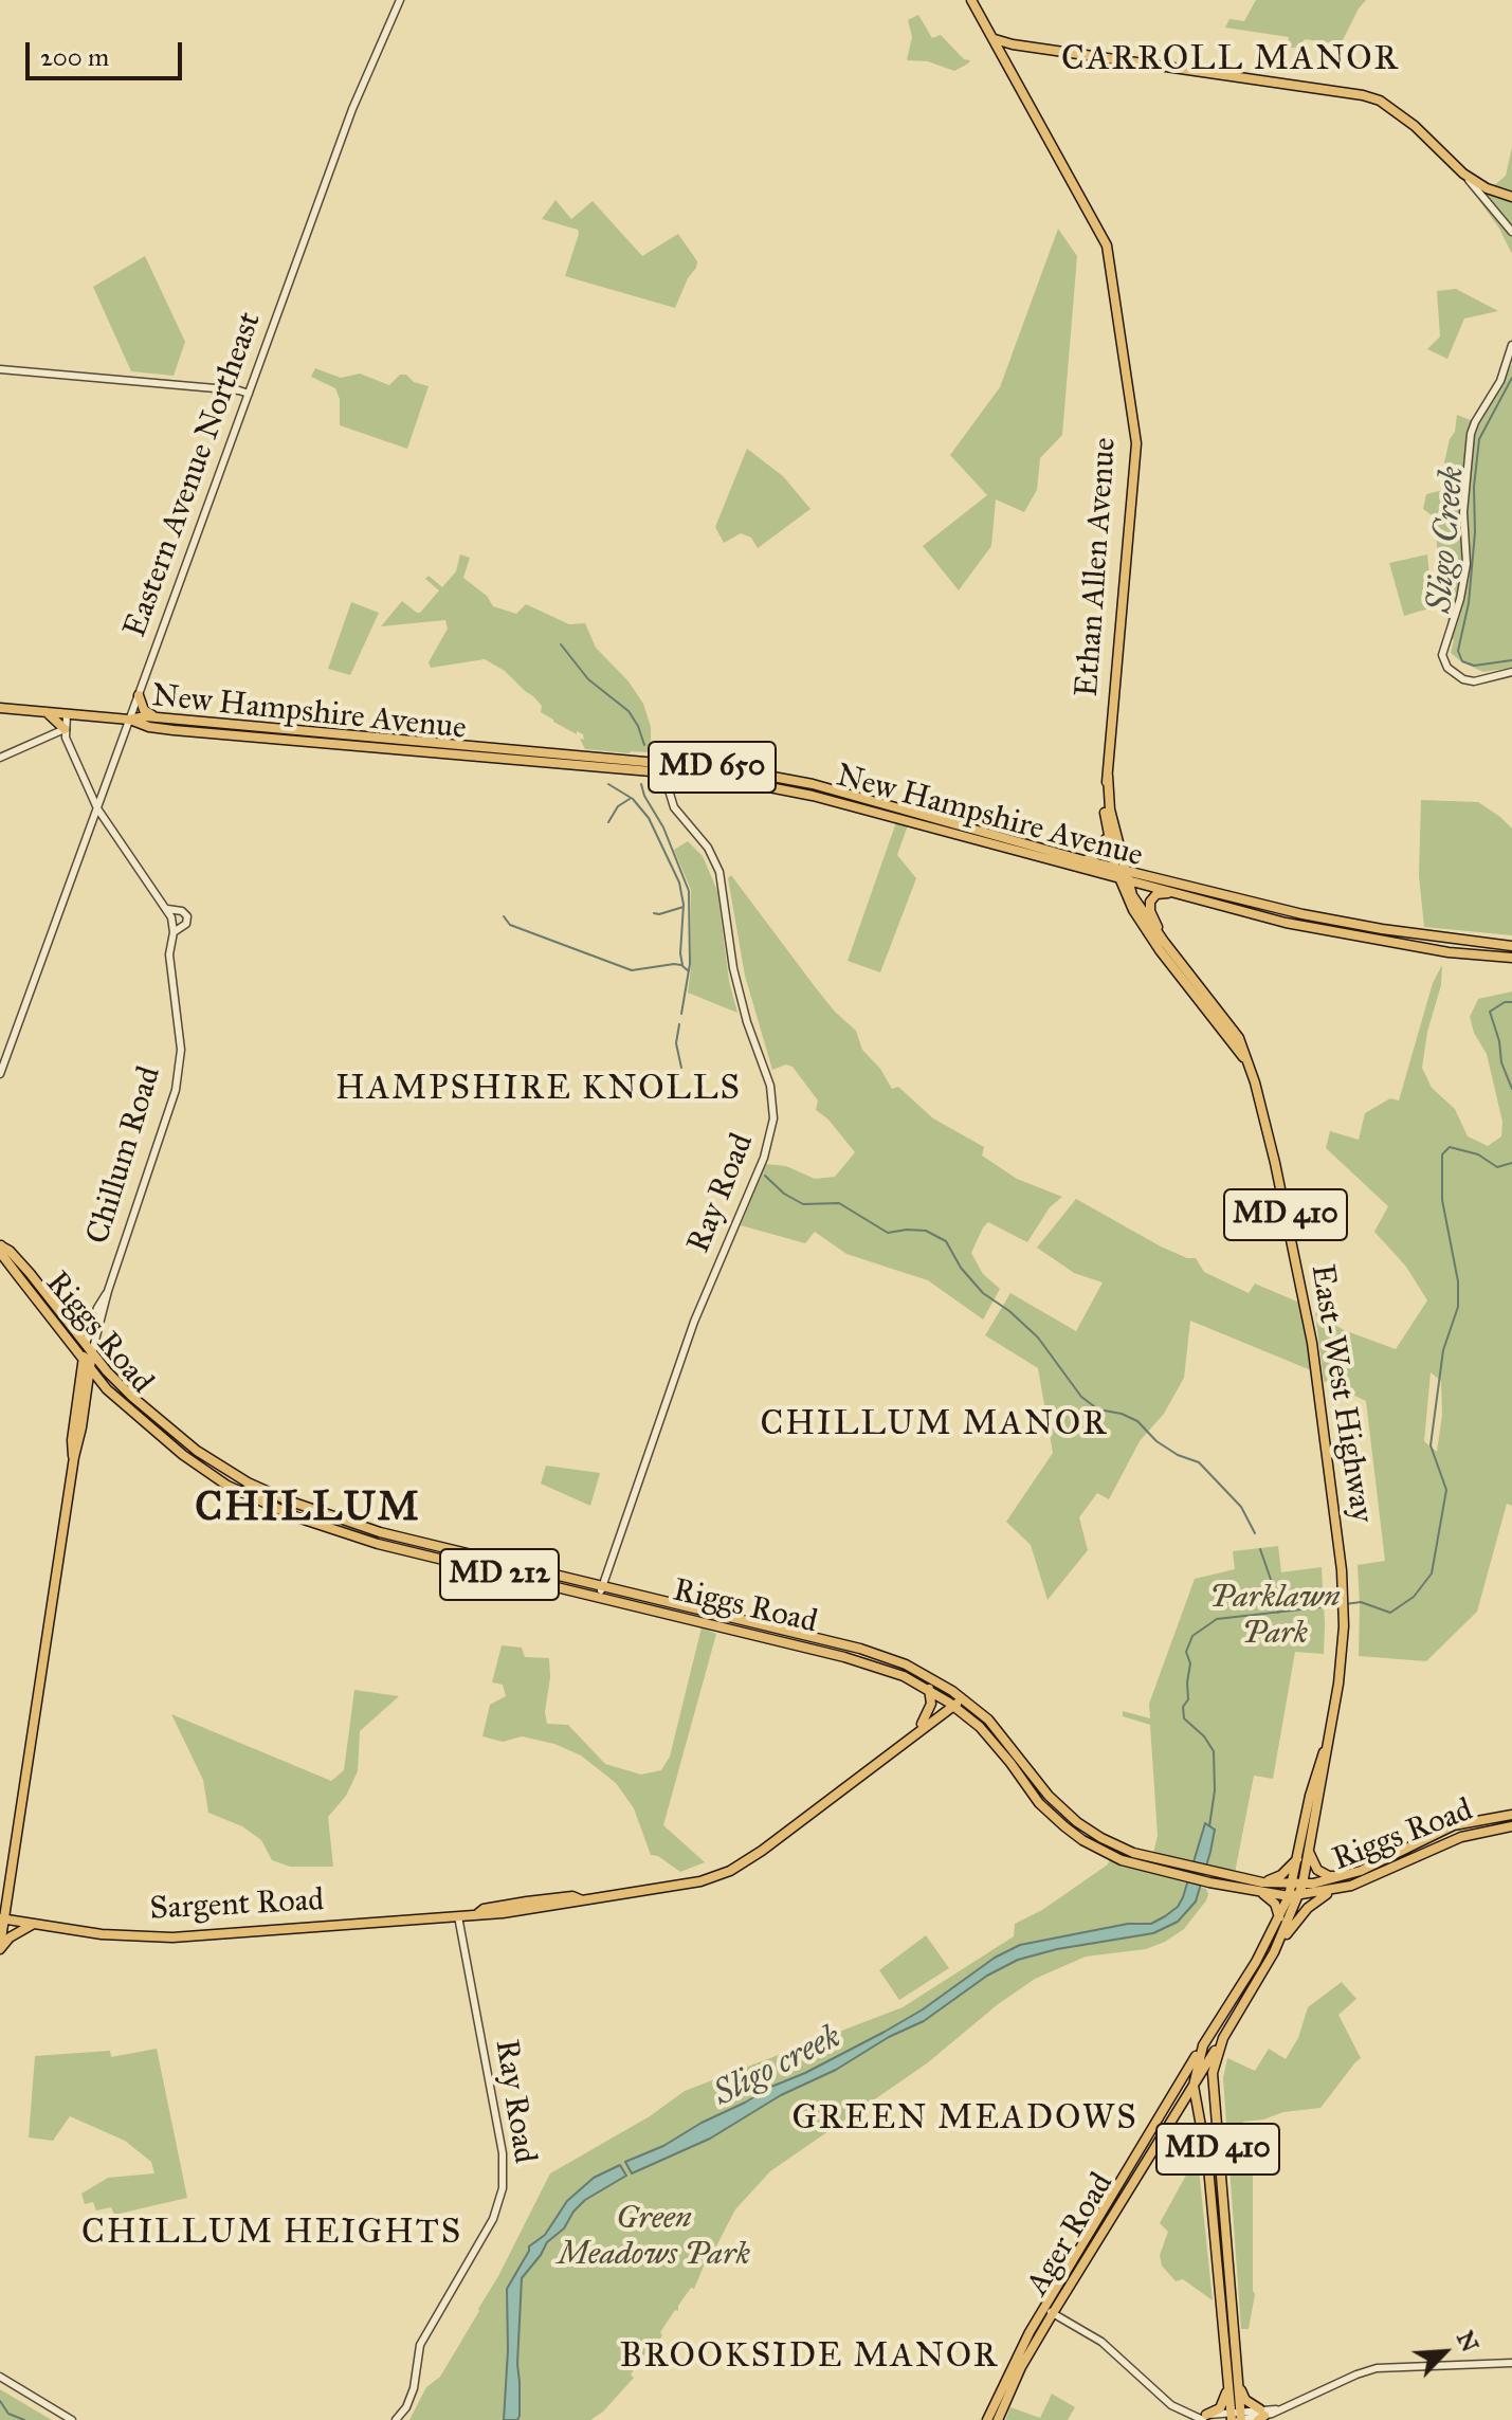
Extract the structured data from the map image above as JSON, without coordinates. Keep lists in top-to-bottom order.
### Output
{
  "streets": {
    "main road": [
      "Ethan Allen Avenue",
      "New Hampshire Avenue",
      "MD 650",
      "Chillum Road",
      "MD 410",
      "Riggs Road",
      "East-West Highway",
      "MD 212",
      "Sargent Road",
      "Ager Road"
    ],
    "street": ["Eastern Avenue Northeast", "Ray Road"]
  },
  "crossings": [
    ["Eastern Avenue Northeast", "New Hampshire Avenue"],
    ["Eastern Avenue Northeast", "Chillum Road"],
    ["Ethan Allen Avenue", "New Hampshire Avenue"],
    ["Ethan Allen Avenue", "East-West Highway"],
    ["New Hampshire Avenue", "Ray Road"],
    ["New Hampshire Avenue", "East-West Highway"],
    ["Chillum Road", "Riggs Road"],
    ["Chillum Road", "Sargent Road"],
    ["Ray Road", "Riggs Road"],
    ["Ray Road", "Sargent Road"],
    ["Riggs Road", "East-West Highway"],
    ["Riggs Road", "Sargent Road"],
    ["East-West Highway", "Ager Road"]
  ],
  "districts": [
    "CARROLL MANOR",
    "HAMPSHIRE KNOLLS",
    "CHILLUM MANOR",
    "CHILLUM",
    "GREEN MEADOWS",
    "CHILLUM HEIGHTS",
    "BROOKSIDE MANOR"
  ],
  "water": ["Sligo Creek", "Sligo creek"],
  "parks": ["Parklawn Park", "Green Meadows Park"],
  "scale_bar": "200 m",
  "north": "top right"
}
